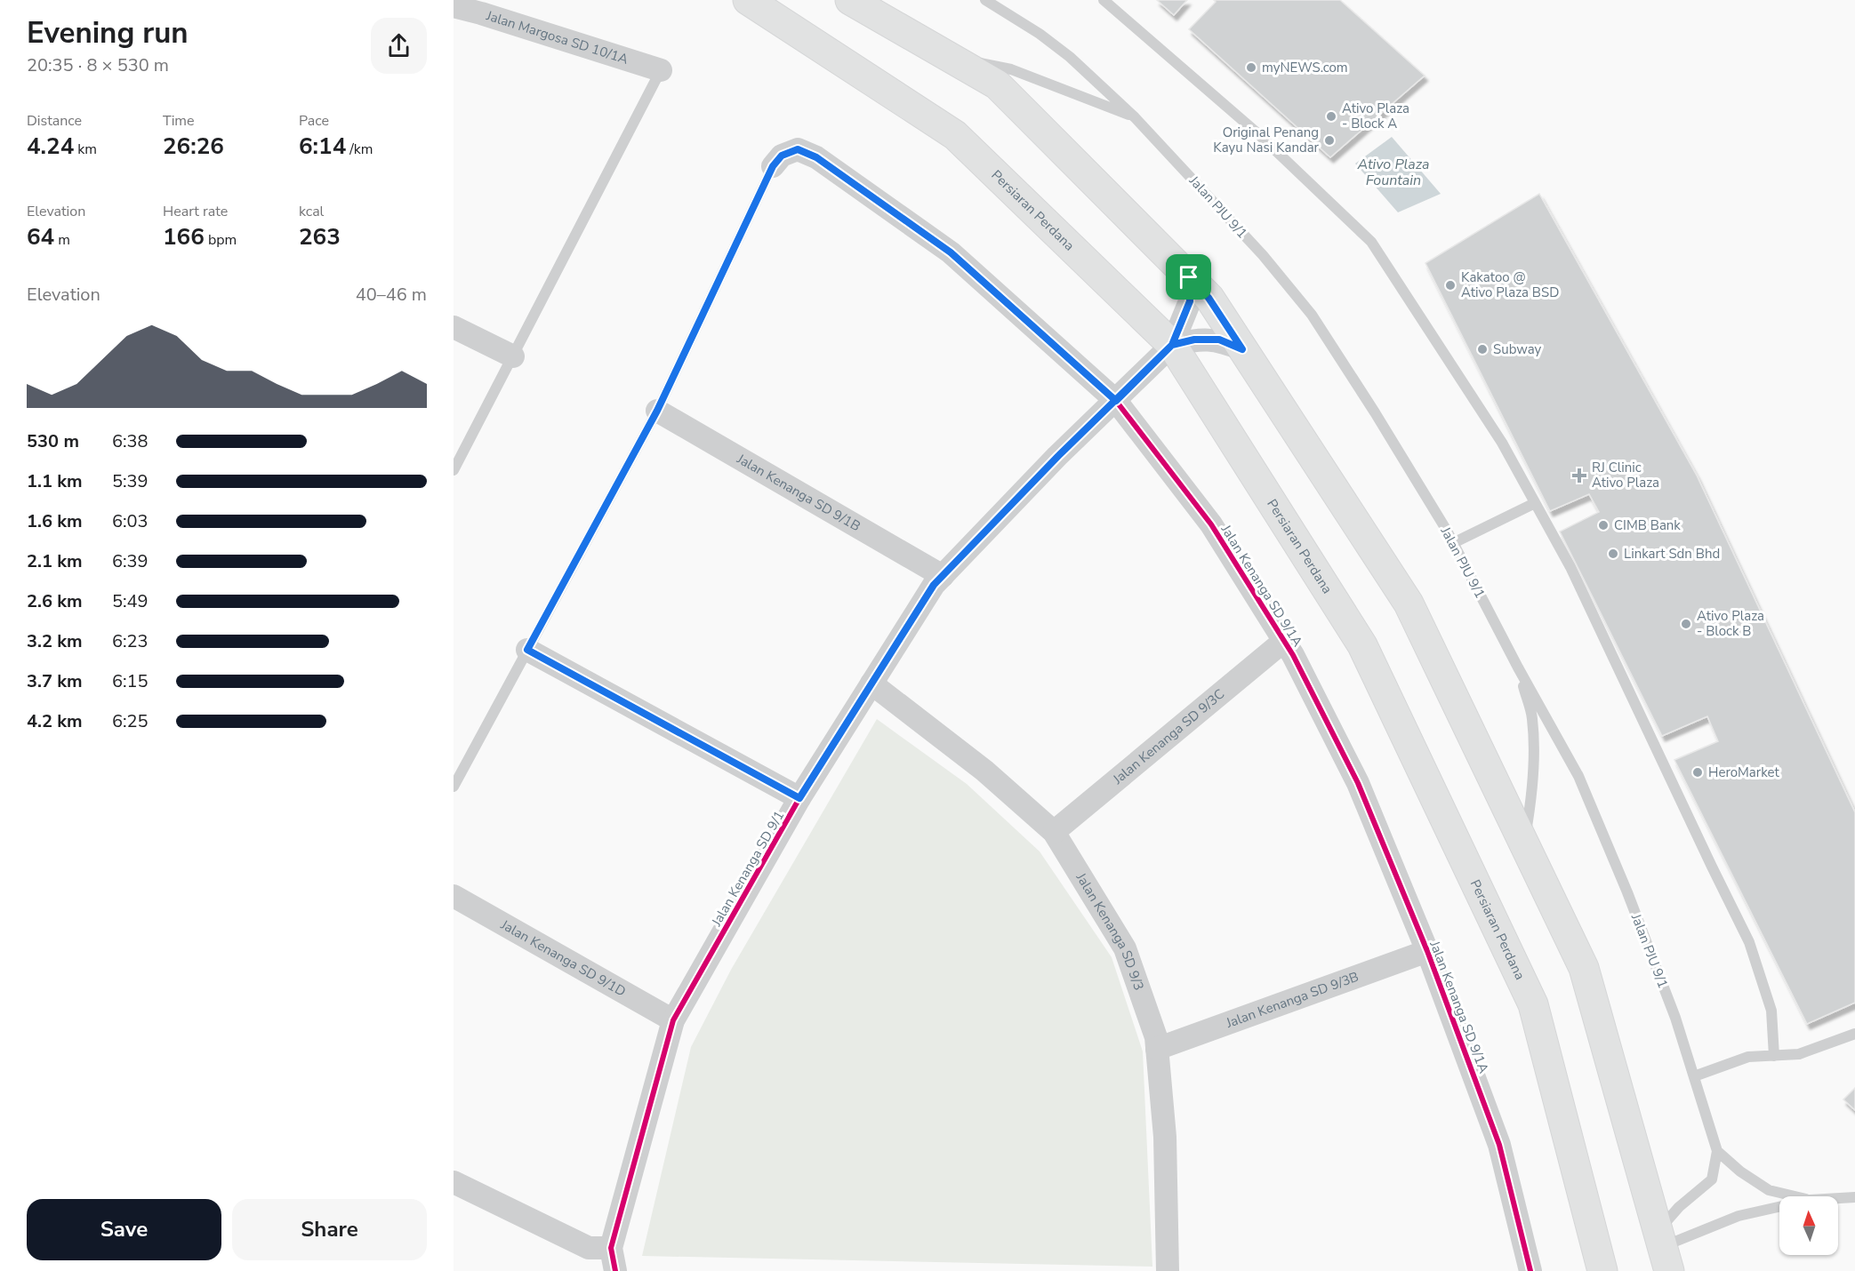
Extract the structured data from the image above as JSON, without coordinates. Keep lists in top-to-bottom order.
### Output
{
  "streets": {
    "main road": ["Persiaran Perdana"],
    "street": [
      "Jalan Margosa SD 10/1A",
      "Jalan Kenanga SD 9/1B",
      "Jalan Kenanga SD 9/1A",
      "Jalan Kenanga SD 9/3C",
      "Jalan Kenanga SD 9/1",
      "Jalan Kenanga SD 9/3",
      "Jalan Kenanga SD 9/1D",
      "Jalan Kenanga SD 9/3B"
    ],
    "lane": ["Jalan PJU 9/1"]
  },
  "crossings": [
    ["Persiaran Perdana", "Jalan Kenanga SD 9/1"],
    ["Jalan Kenanga SD 9/1B", "Jalan Kenanga SD 9/1"],
    ["Jalan Kenanga SD 9/1A", "Jalan Kenanga SD 9/3C"],
    ["Jalan Kenanga SD 9/1A", "Jalan Kenanga SD 9/1"],
    ["Jalan Kenanga SD 9/1A", "Jalan Kenanga SD 9/3B"],
    ["Jalan Kenanga SD 9/3C", "Jalan Kenanga SD 9/3"],
    ["Jalan Kenanga SD 9/1", "Jalan Kenanga SD 9/3"],
    ["Jalan Kenanga SD 9/1", "Jalan Kenanga SD 9/1D"],
    ["Jalan Kenanga SD 9/3", "Jalan Kenanga SD 9/3B"]
  ],
  "water": ["Ativo Plaza Fountain"],
  "places": {
    "other": [
      "myNEWS.com",
      "Ativo Plaza - Block A",
      "Original Penang Kayu Nasi Kandar",
      "Kakatoo @ Ativo Plaza BSD",
      "Subway",
      "CIMB Bank",
      "Linkart Sdn Bhd",
      "Ativo Plaza - Block B",
      "HeroMarket"
    ],
    "health": ["RJ Clinic Ativo Plaza"]
  },
  "north": "top",
  "page": {
    "heading": ["Evening run", "20:35 · 8 × 530 m"],
    "stats": [
      ["Distance", "4.24 km"],
      ["Time", "26:26"],
      ["Pace", "6:14 /km"],
      ["Elevation", "64 m"],
      ["Heart rate", "166 bpm"],
      ["kcal", "263"]
    ],
    "chart": ["Elevation", "40–46 m"],
    "list": [
      {
        "name": "530 m",
        "note": "6:38"
      },
      {
        "name": "1.1 km",
        "note": "5:39"
      },
      {
        "name": "1.6 km",
        "note": "6:03"
      },
      {
        "name": "2.1 km",
        "note": "6:39"
      },
      {
        "name": "2.6 km",
        "note": "5:49"
      },
      {
        "name": "3.2 km",
        "note": "6:23"
      },
      {
        "name": "3.7 km",
        "note": "6:15"
      },
      {
        "name": "4.2 km",
        "note": "6:25"
      }
    ],
    "buttons": ["Save", "Share"]
  }
}
